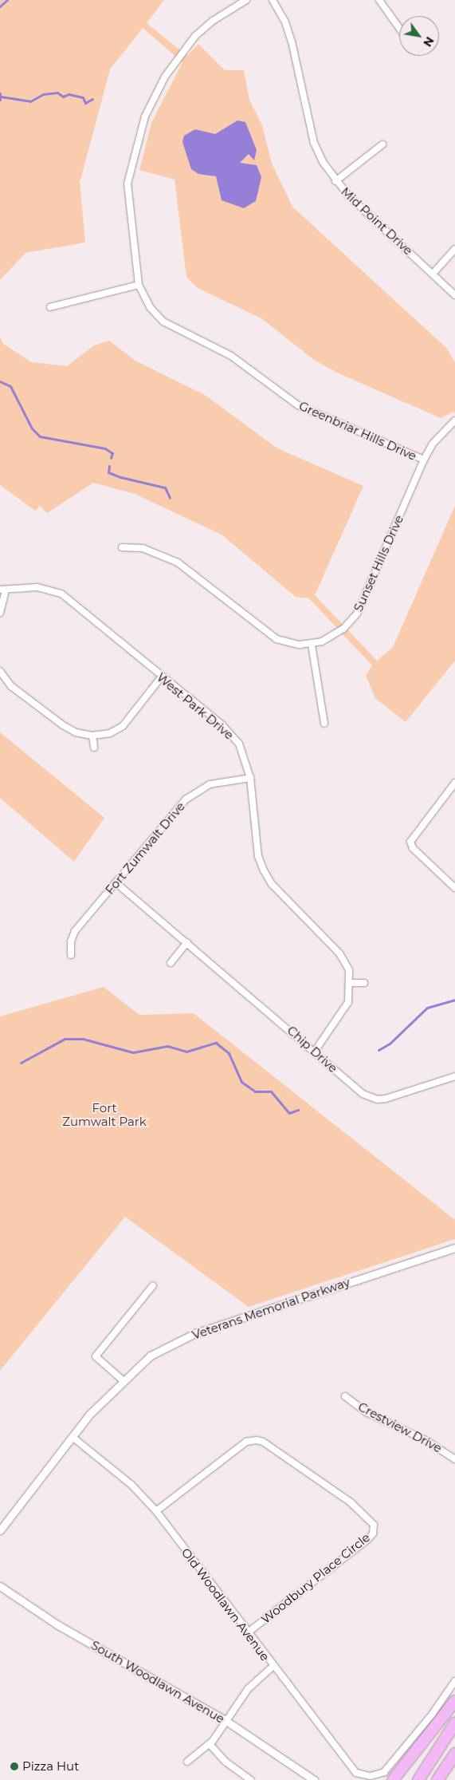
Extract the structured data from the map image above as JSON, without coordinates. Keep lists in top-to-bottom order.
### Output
{
  "streets": {
    "street": [
      "Mid Point Drive",
      "Greenbriar Hills Drive",
      "Sunset Hills Drive",
      "West Park Drive",
      "Fort Zumwalt Drive",
      "Chip Drive",
      "Veterans Memorial Parkway",
      "Crestview Drive",
      "Woodbury Place Circle",
      "Old Woodlawn Avenue",
      "South Woodlawn Avenue"
    ]
  },
  "crossings": [
    ["Greenbriar Hills Drive", "Sunset Hills Drive"],
    ["West Park Drive", "Fort Zumwalt Drive"],
    ["West Park Drive", "Chip Drive"],
    ["Fort Zumwalt Drive", "Chip Drive"],
    ["Veterans Memorial Parkway", "Old Woodlawn Avenue"],
    ["Woodbury Place Circle", "Old Woodlawn Avenue"]
  ],
  "parks": ["Fort Zumwalt Park"],
  "places": ["Pizza Hut"],
  "north": "bottom right"
}
